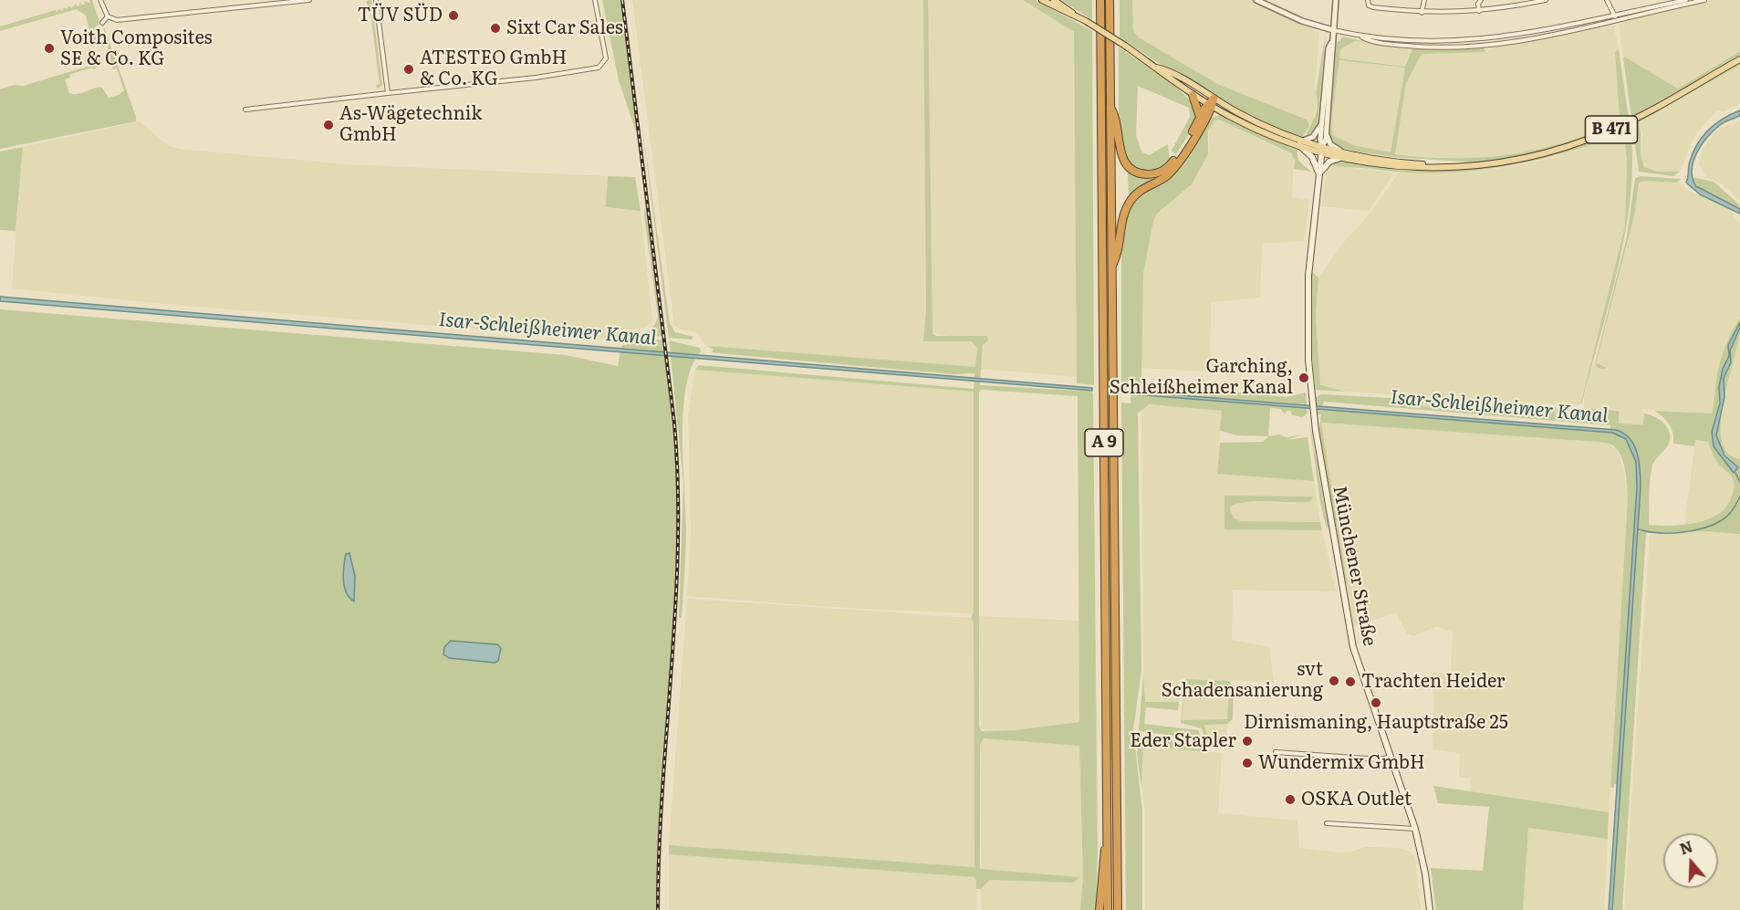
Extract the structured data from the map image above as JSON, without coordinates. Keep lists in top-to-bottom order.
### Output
{
  "streets": {
    "highway": ["A 9"],
    "main road": ["B 471", "Münchener Straße"]
  },
  "water": ["Isar-Schleißheimer Kanal"],
  "places": [
    "TÜV SÜD",
    "Sixt Car Sales",
    "Voith Composites SE & Co. KG",
    "ATESTEO GmbH & Co. KG",
    "As-Wägetechnik GmbH",
    "Garching, Schleißheimer Kanal",
    "svt Schadensanierung",
    "Trachten Heider",
    "Dirnismaning, Hauptstraße 25",
    "Eder Stapler",
    "Wundermix GmbH",
    "OSKA Outlet"
  ],
  "north": "top"
}
